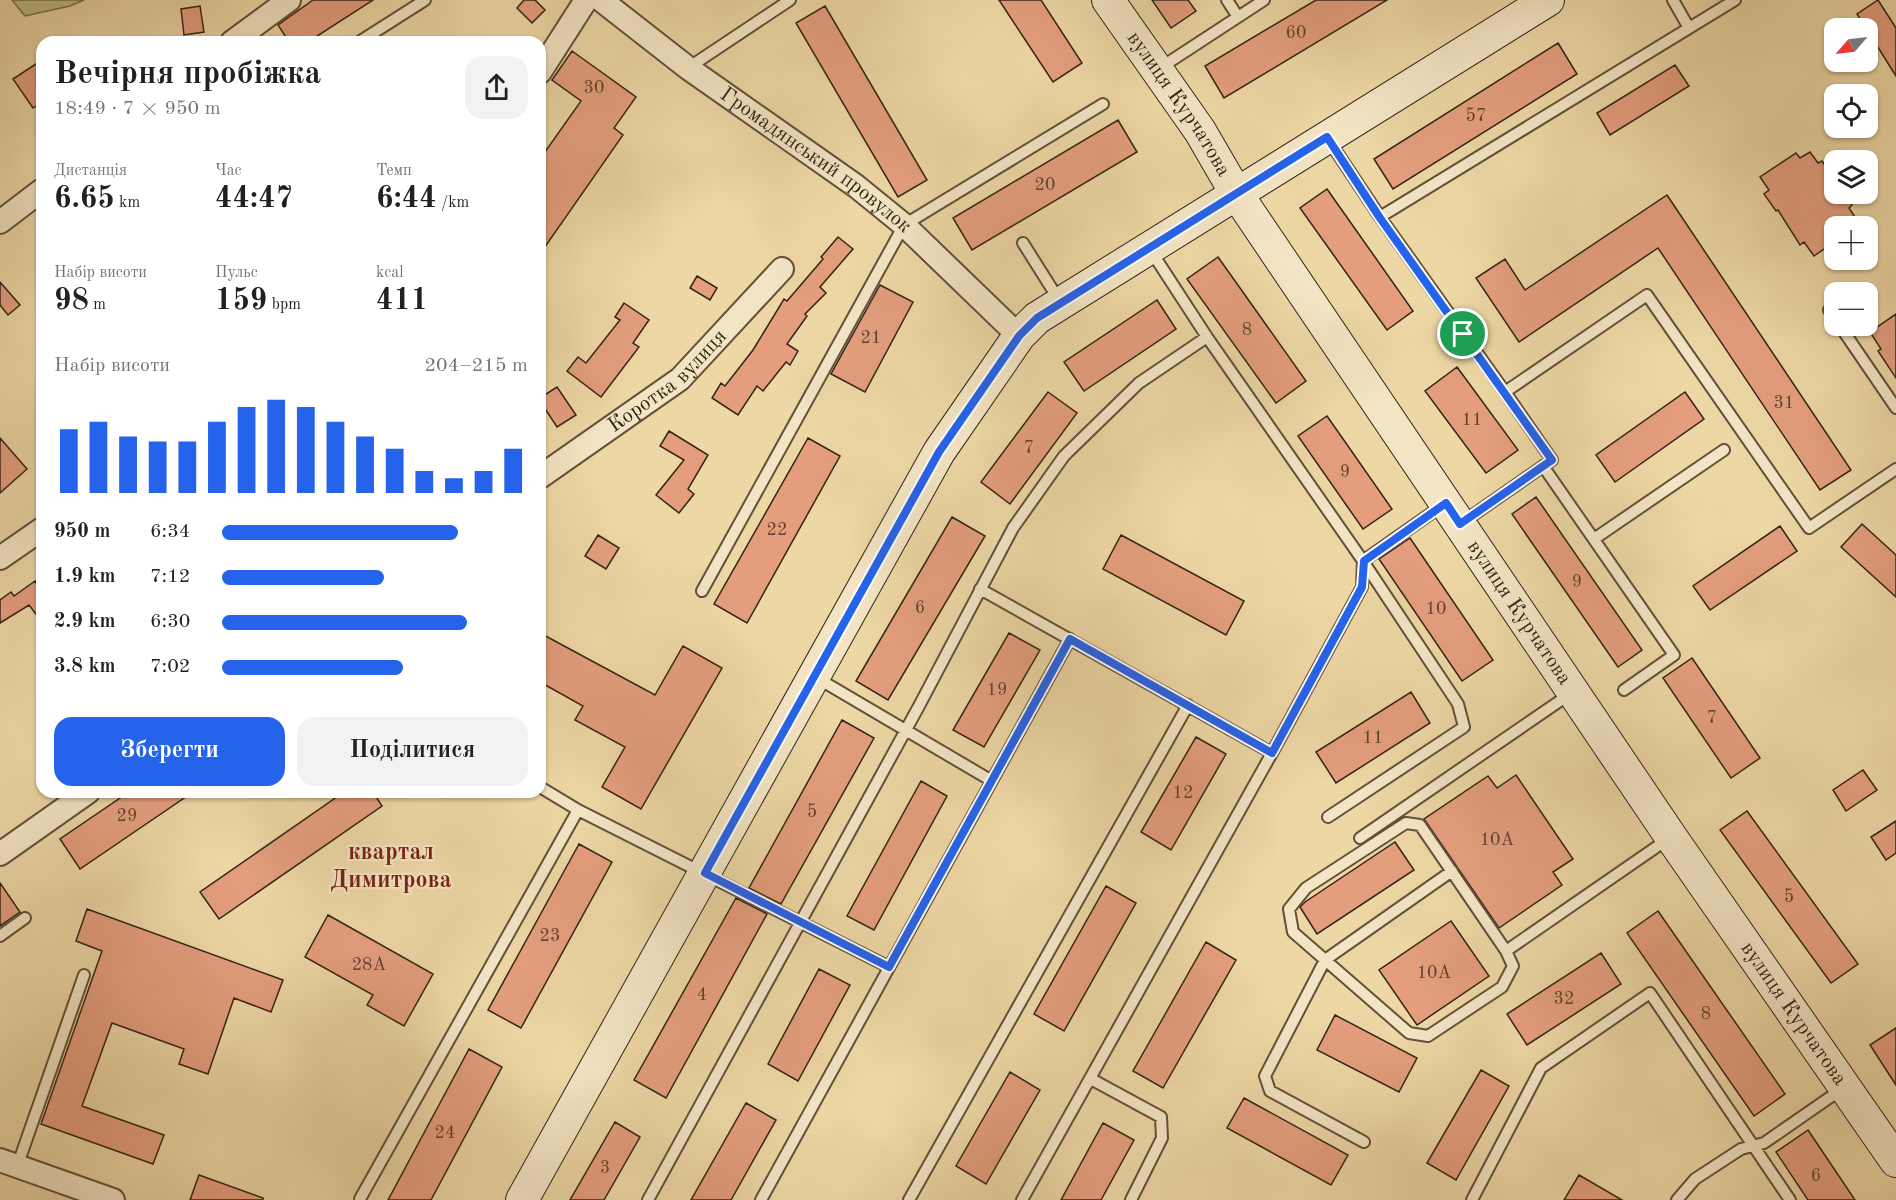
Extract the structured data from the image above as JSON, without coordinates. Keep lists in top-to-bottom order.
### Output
{
  "streets": {
    "street": ["вулиця Курчатова", "Громадянський провулок", "Коротка вулиця"]
  },
  "districts": ["квартал Димитрова"],
  "house_numbers": [
    "60",
    "30",
    "57",
    "20",
    "8",
    "21",
    "31",
    "11",
    "7",
    "9",
    "22",
    "9",
    "6",
    "10",
    "19",
    "7",
    "11",
    "12",
    "5",
    "29",
    "10А",
    "5",
    "23",
    "28А",
    "10А",
    "4",
    "32",
    "8",
    "24",
    "3",
    "6"
  ],
  "north": "bottom left",
  "page": {
    "map_buttons": ["+", "−"],
    "heading": ["Вечірня пробіжка", "18:49 · 7 × 950 m"],
    "stats": [
      ["Дистанція", "6.65 km"],
      ["Час", "44:47"],
      ["Темп", "6:44 /km"],
      ["Набір висоти", "98 m"],
      ["Пульс", "159 bpm"],
      ["kcal", "411"]
    ],
    "chart": ["Набір висоти", "204–215 m"],
    "list": [
      {
        "name": "950 m",
        "note": "6:34"
      },
      {
        "name": "1.9 km",
        "note": "7:12"
      },
      {
        "name": "2.9 km",
        "note": "6:30"
      },
      {
        "name": "3.8 km",
        "note": "7:02"
      }
    ],
    "buttons": ["Зберегти", "Поділитися"]
  }
}
